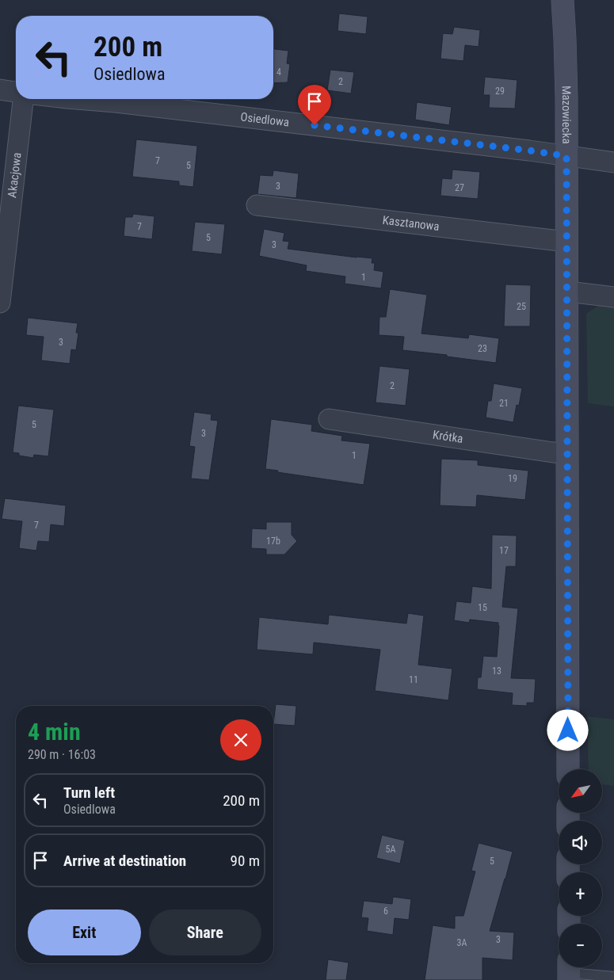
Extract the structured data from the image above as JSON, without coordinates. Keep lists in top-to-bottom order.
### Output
{
  "streets": {
    "street": [
      "Mazowiecka",
      "Osiedlowa",
      "Akacjowa",
      "Kasztanowa",
      "Krótka"
    ]
  },
  "crossings": [
    ["Mazowiecka", "Osiedlowa"],
    ["Mazowiecka", "Kasztanowa"],
    ["Mazowiecka", "Krótka"]
  ],
  "house_numbers": [
    "4",
    "2",
    "29",
    "7",
    "5",
    "3",
    "27",
    "7",
    "5",
    "3",
    "1",
    "25",
    "3",
    "23",
    "2",
    "21",
    "5",
    "3",
    "1",
    "19",
    "7",
    "17b",
    "17",
    "15",
    "13",
    "11",
    "5A",
    "5",
    "6",
    "3",
    "3A"
  ],
  "north": "bottom left",
  "page": {
    "turn": ["200 m", "Osiedlowa"],
    "heading": ["4 min", "290 m · 16:03"],
    "map_buttons": ["+", "−"],
    "list": [
      {
        "name": "Turn left",
        "note": "Osiedlowa",
        "value": "200 m"
      },
      {
        "name": "Arrive at destination",
        "value": "90 m"
      }
    ],
    "buttons": ["Exit", "Share"]
  }
}
